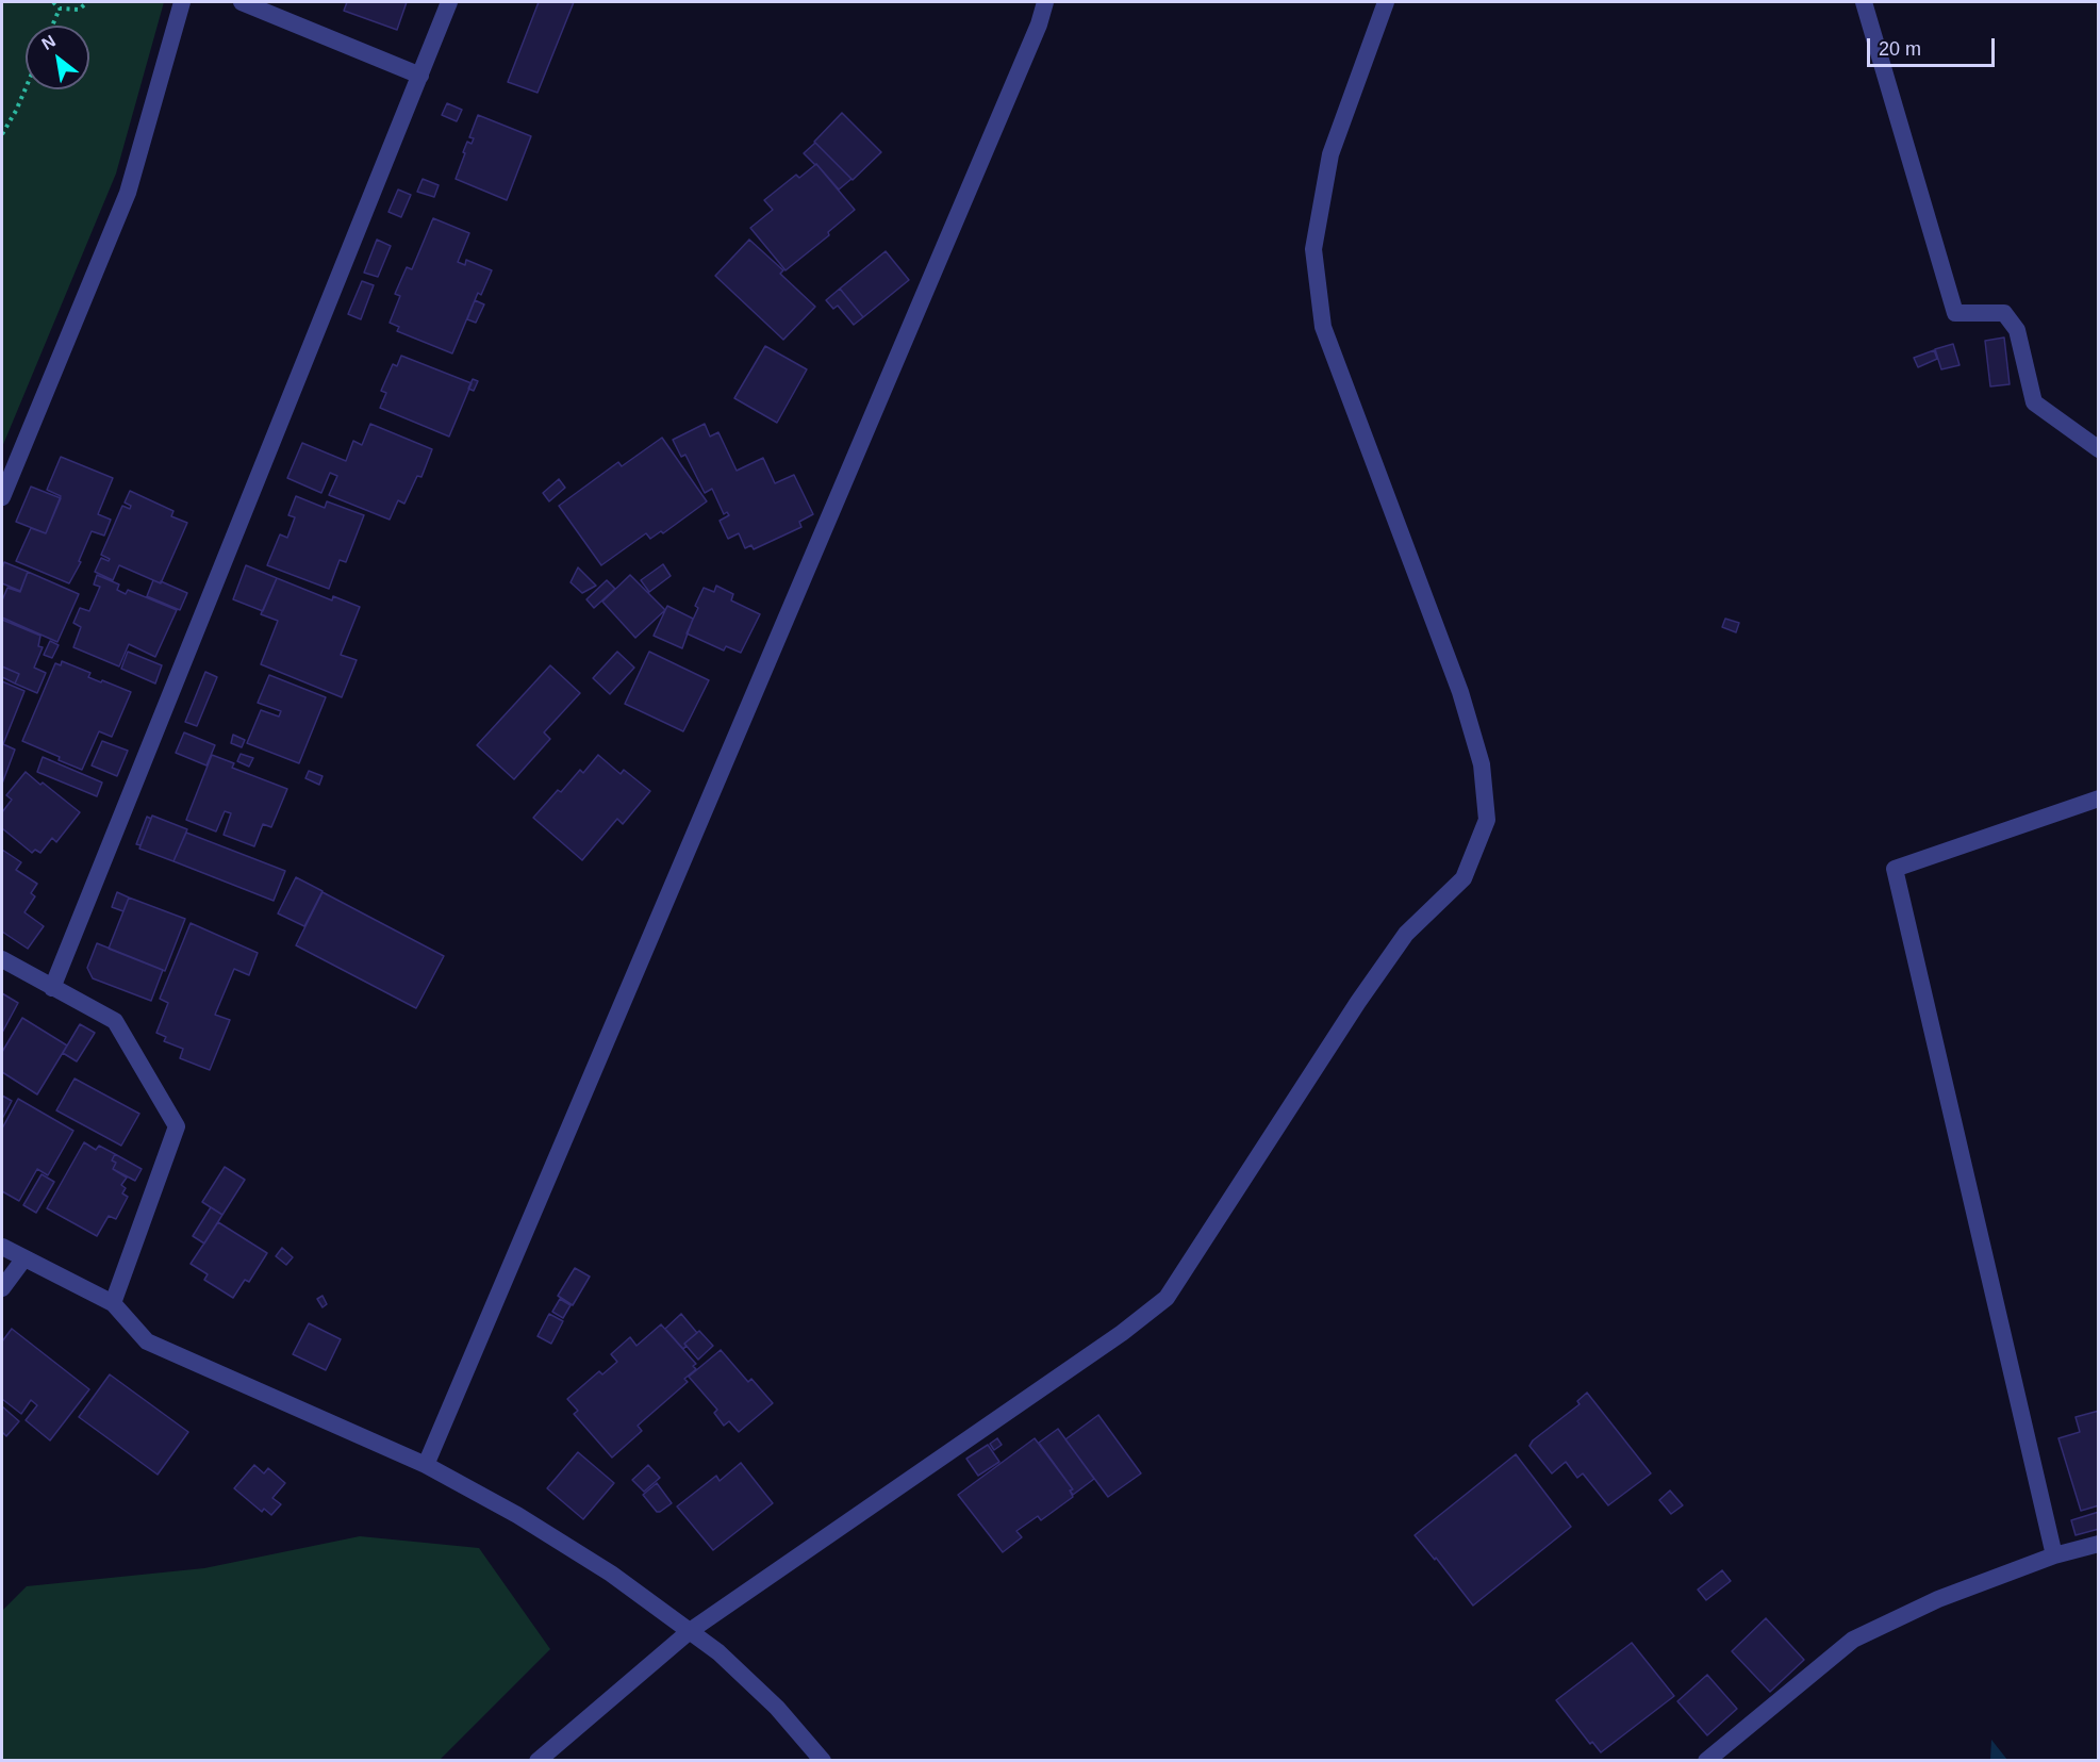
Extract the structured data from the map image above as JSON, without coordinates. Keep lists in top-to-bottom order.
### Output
{
  "scale_bar": "20 m",
  "north": "top left"
}
